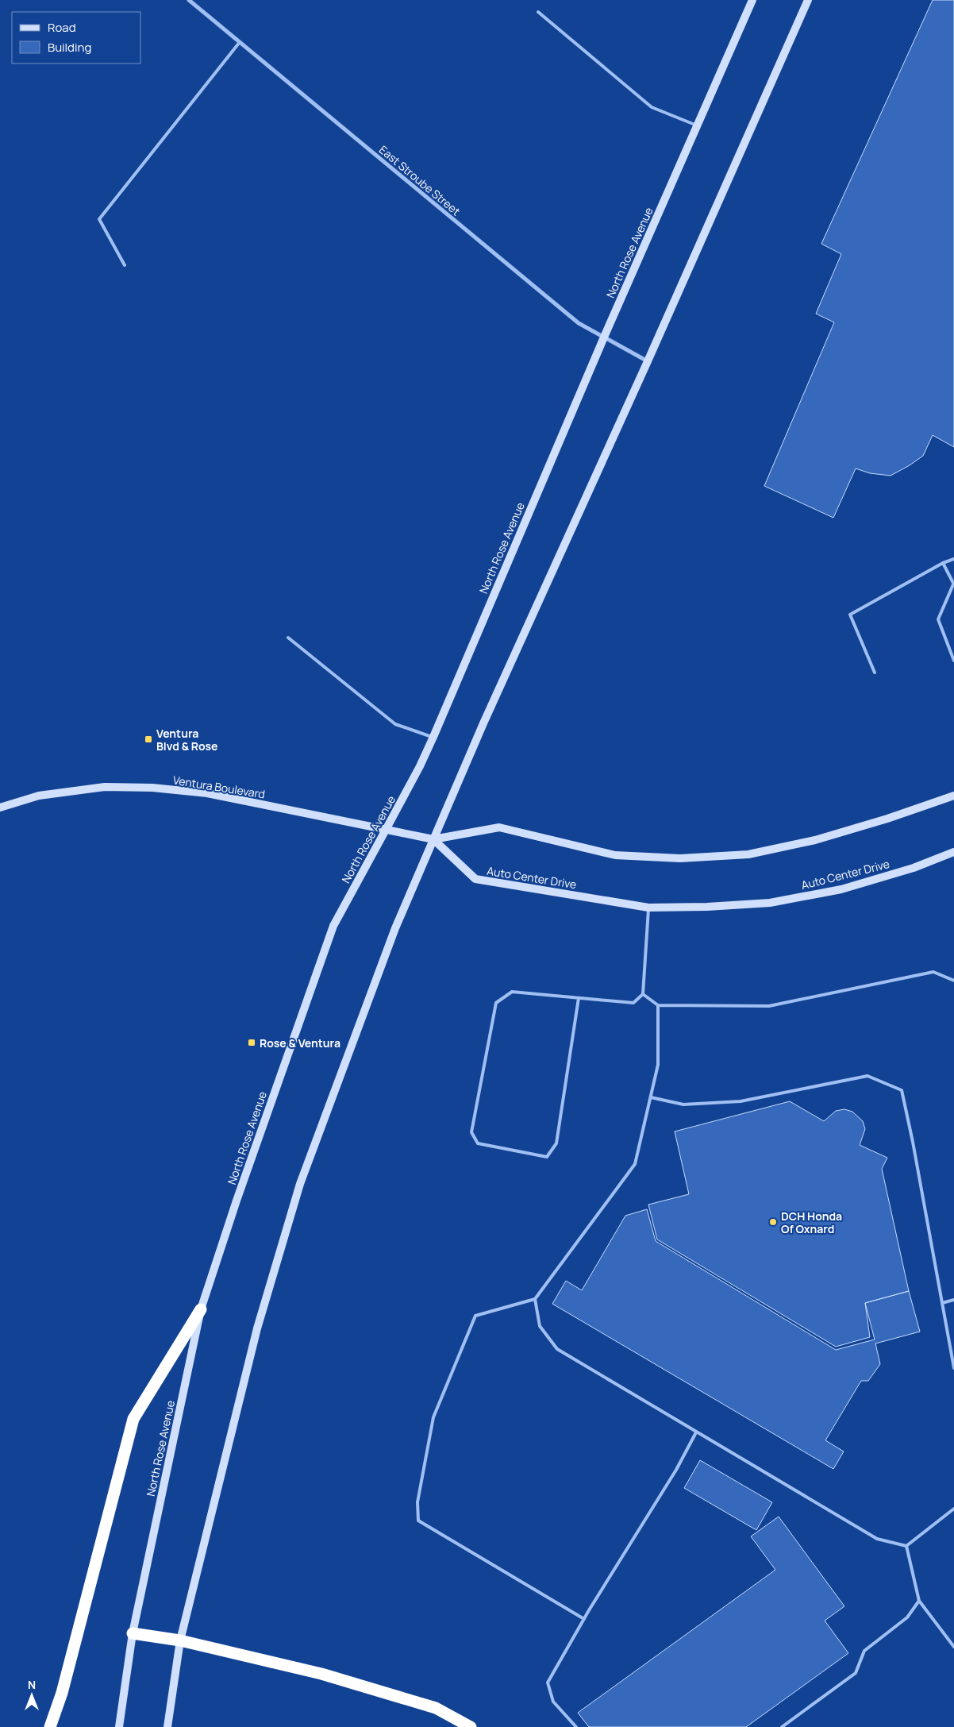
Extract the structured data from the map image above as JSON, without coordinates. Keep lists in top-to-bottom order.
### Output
{
  "streets": {
    "main road": ["North Rose Avenue", "Ventura Boulevard", "Auto Center Drive"],
    "street": ["East Stroube Street"]
  },
  "crossings": [
    ["East Stroube Street", "North Rose Avenue"],
    ["North Rose Avenue", "Ventura Boulevard"],
    ["Ventura Boulevard", "Auto Center Drive"]
  ],
  "places": {
    "transit": ["Ventura Blvd & Rose", "Rose & Ventura"],
    "other": ["DCH Honda Of Oxnard"]
  },
  "legend": ["Road", "Building"],
  "north": "top"
}
